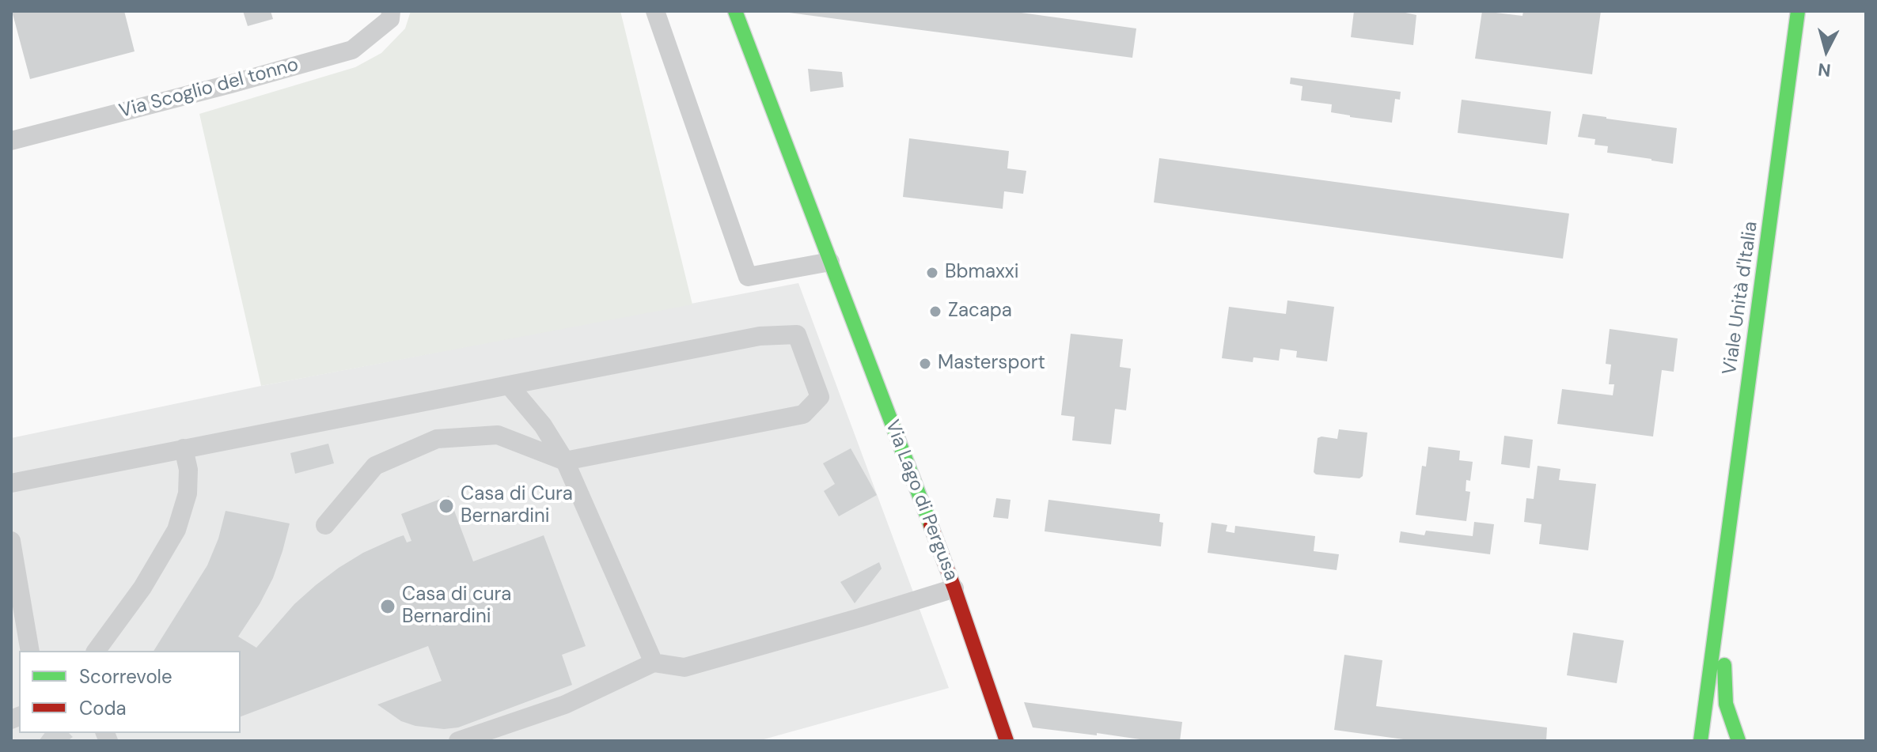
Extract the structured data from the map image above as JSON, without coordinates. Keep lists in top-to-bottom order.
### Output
{
  "streets": {
    "main road": ["Viale Unità d'Italia", "Via Lago di Pergusa"],
    "lane": ["Via Scoglio del tonno"]
  },
  "places": [
    "Bbmaxxi",
    "Zacapa",
    "Mastersport",
    "Casa di Cura Bernardini",
    "Casa di cura Bernardini"
  ],
  "legend": ["Scorrevole", "Coda"],
  "north": "bottom"
}
